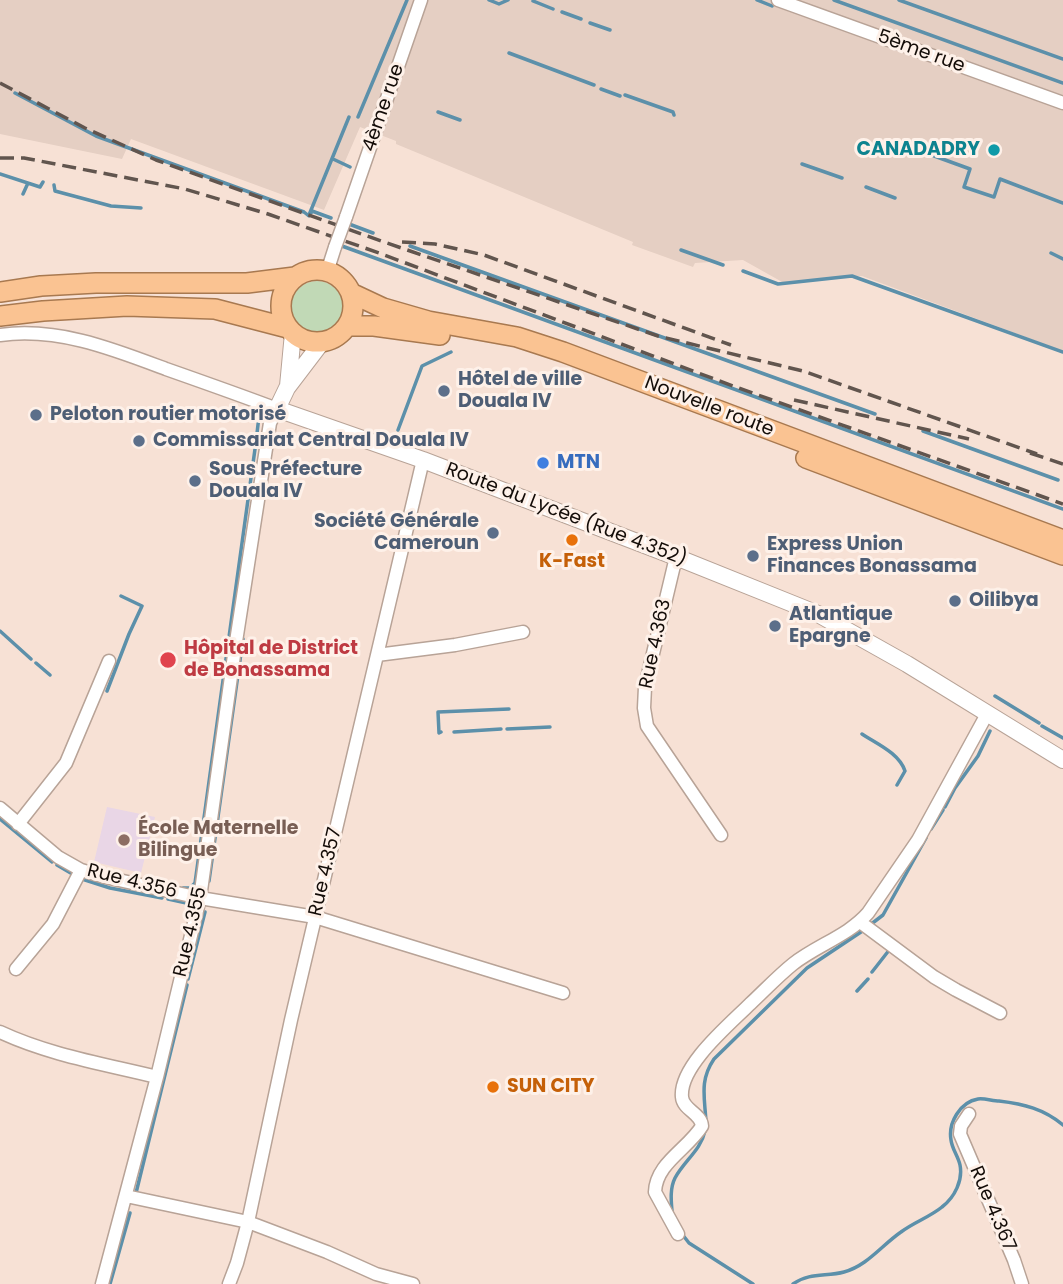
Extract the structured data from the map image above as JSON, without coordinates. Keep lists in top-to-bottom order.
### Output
{
  "streets": {
    "highway": ["Nouvelle route"],
    "main road": ["Route du Lycée (Rue 4.352)"],
    "street": [
      "5ème rue",
      "4ème rue",
      "Rue 4.363",
      "Rue 4.357",
      "Rue 4.356",
      "Rue 4.355",
      "Rue 4.367"
    ]
  },
  "crossings": [
    ["4ème rue", "Nouvelle route"],
    ["Route du Lycée (Rue 4.352)", "Rue 4.363"],
    ["Route du Lycée (Rue 4.352)", "Rue 4.357"],
    ["Route du Lycée (Rue 4.352)", "Rue 4.355"],
    ["Rue 4.357", "Rue 4.356"],
    ["Rue 4.356", "Rue 4.355"]
  ],
  "places": [
    "CANADADRY",
    "Hôtel de ville Douala IV",
    "Peloton routier motorisé",
    "Commissariat Central Douala IV",
    "MTN",
    "Sous Préfecture Douala IV",
    "Société Générale Cameroun",
    "K-Fast",
    "Express Union Finances Bonassama",
    "Oilibya",
    "Atlantique Epargne",
    "Hôpital de District de Bonassama",
    "École Maternelle Bilingue",
    "SUN CITY"
  ]
}
